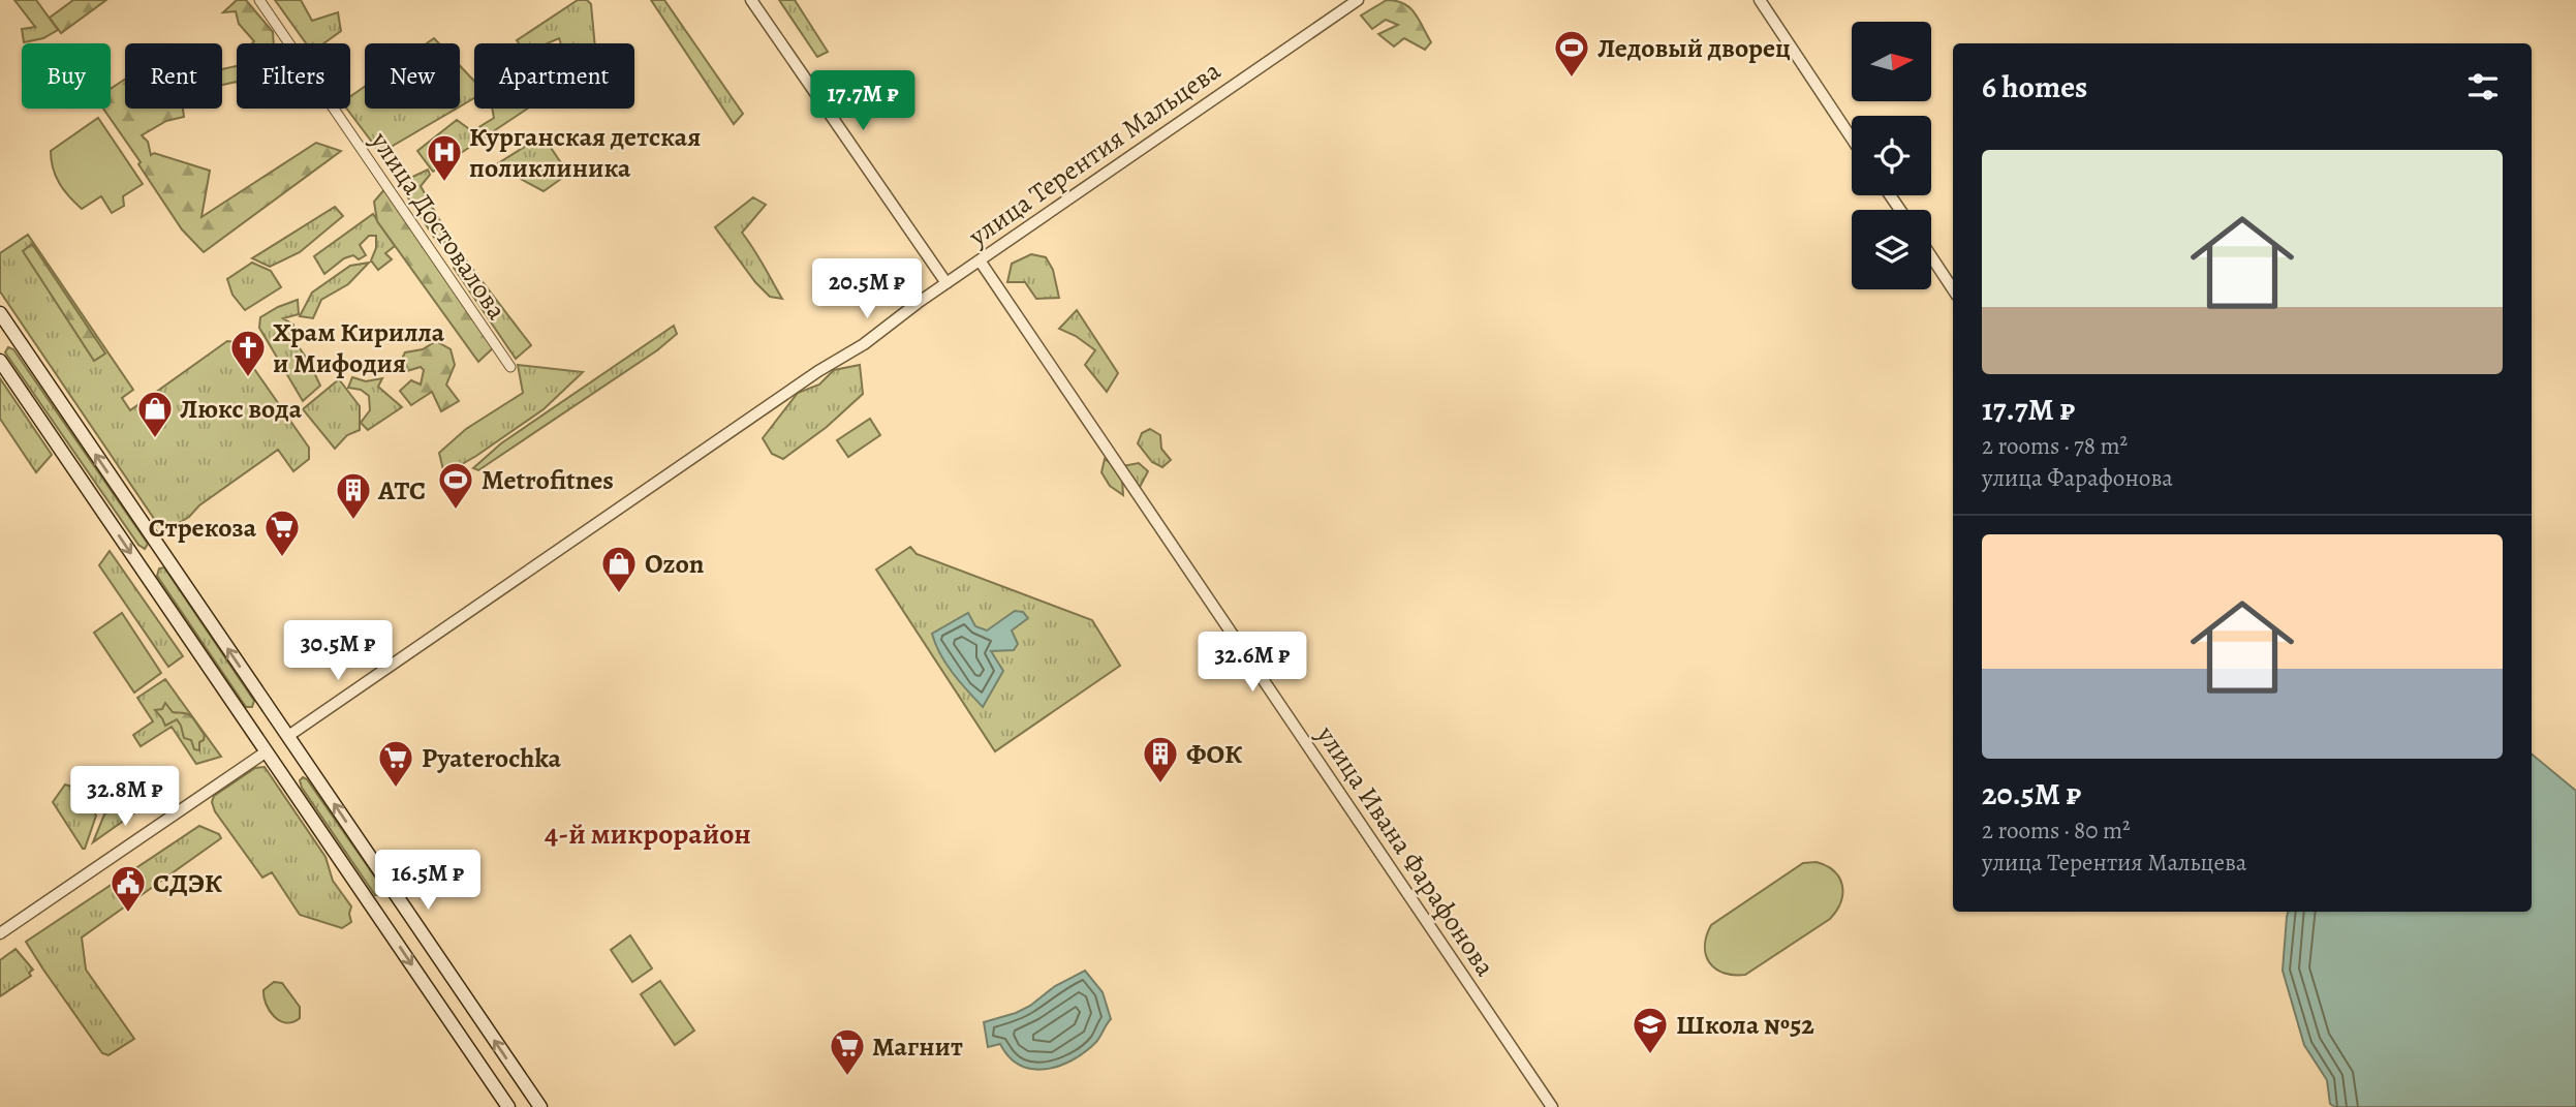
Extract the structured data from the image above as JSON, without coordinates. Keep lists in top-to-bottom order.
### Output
{
  "streets": {
    "main road": ["улица Терентия Мальцева"],
    "street": ["улица Достовалова", "улица Ивана Фарафонова"]
  },
  "crossings": [
    ["улица Терентия Мальцева", "улица Ивана Фарафонова"]
  ],
  "districts": ["4-й микрорайон"],
  "places": {
    "sports": ["Ледовый дворец", "Metrofitnes"],
    "hospital": ["Курганская детская поликлиника"],
    "church": ["Храм Кирилла и Мифодия"],
    "shop": ["Люкс вода", "Ozon"],
    "building": ["АТС", "ФОК"],
    "supermarket": ["Стрекоза", "Pyaterochka", "Магнит"],
    "public building": ["СДЭК"],
    "school or university": ["Школа №52"]
  },
  "north": "right",
  "page": {
    "chip": [
      "Buy",
      "Rent",
      "Filters",
      "New",
      "Apartment"
    ],
    "heading": "6 homes",
    "price": [
      "17.7M ₽",
      "20.5M ₽",
      "30.5M ₽",
      "32.6M ₽",
      "32.8M ₽",
      "16.5M ₽"
    ],
    "list": [
      {
        "name": "17.7M ₽",
        "note": "2 rooms · 78 m² · улица Фарафонова"
      },
      {
        "name": "20.5M ₽",
        "note": "2 rooms · 80 m² · улица Терентия Мальцева"
      }
    ]
  }
}
